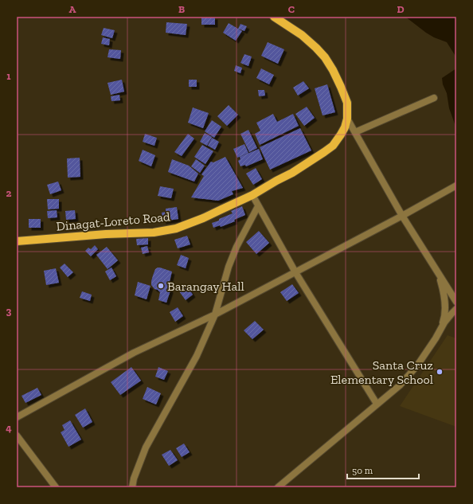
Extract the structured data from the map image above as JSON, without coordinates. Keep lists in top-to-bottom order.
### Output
{
  "streets": {
    "main road": ["Dinagat-Loreto Road"]
  },
  "places": ["Barangay Hall", "Santa Cruz Elementary School"],
  "scale_bar": "50 m",
  "grid": {
    "columns": [
      "A",
      "B",
      "C",
      "D"
    ],
    "rows": [
      "1",
      "2",
      "3",
      "4"
    ]
  }
}
